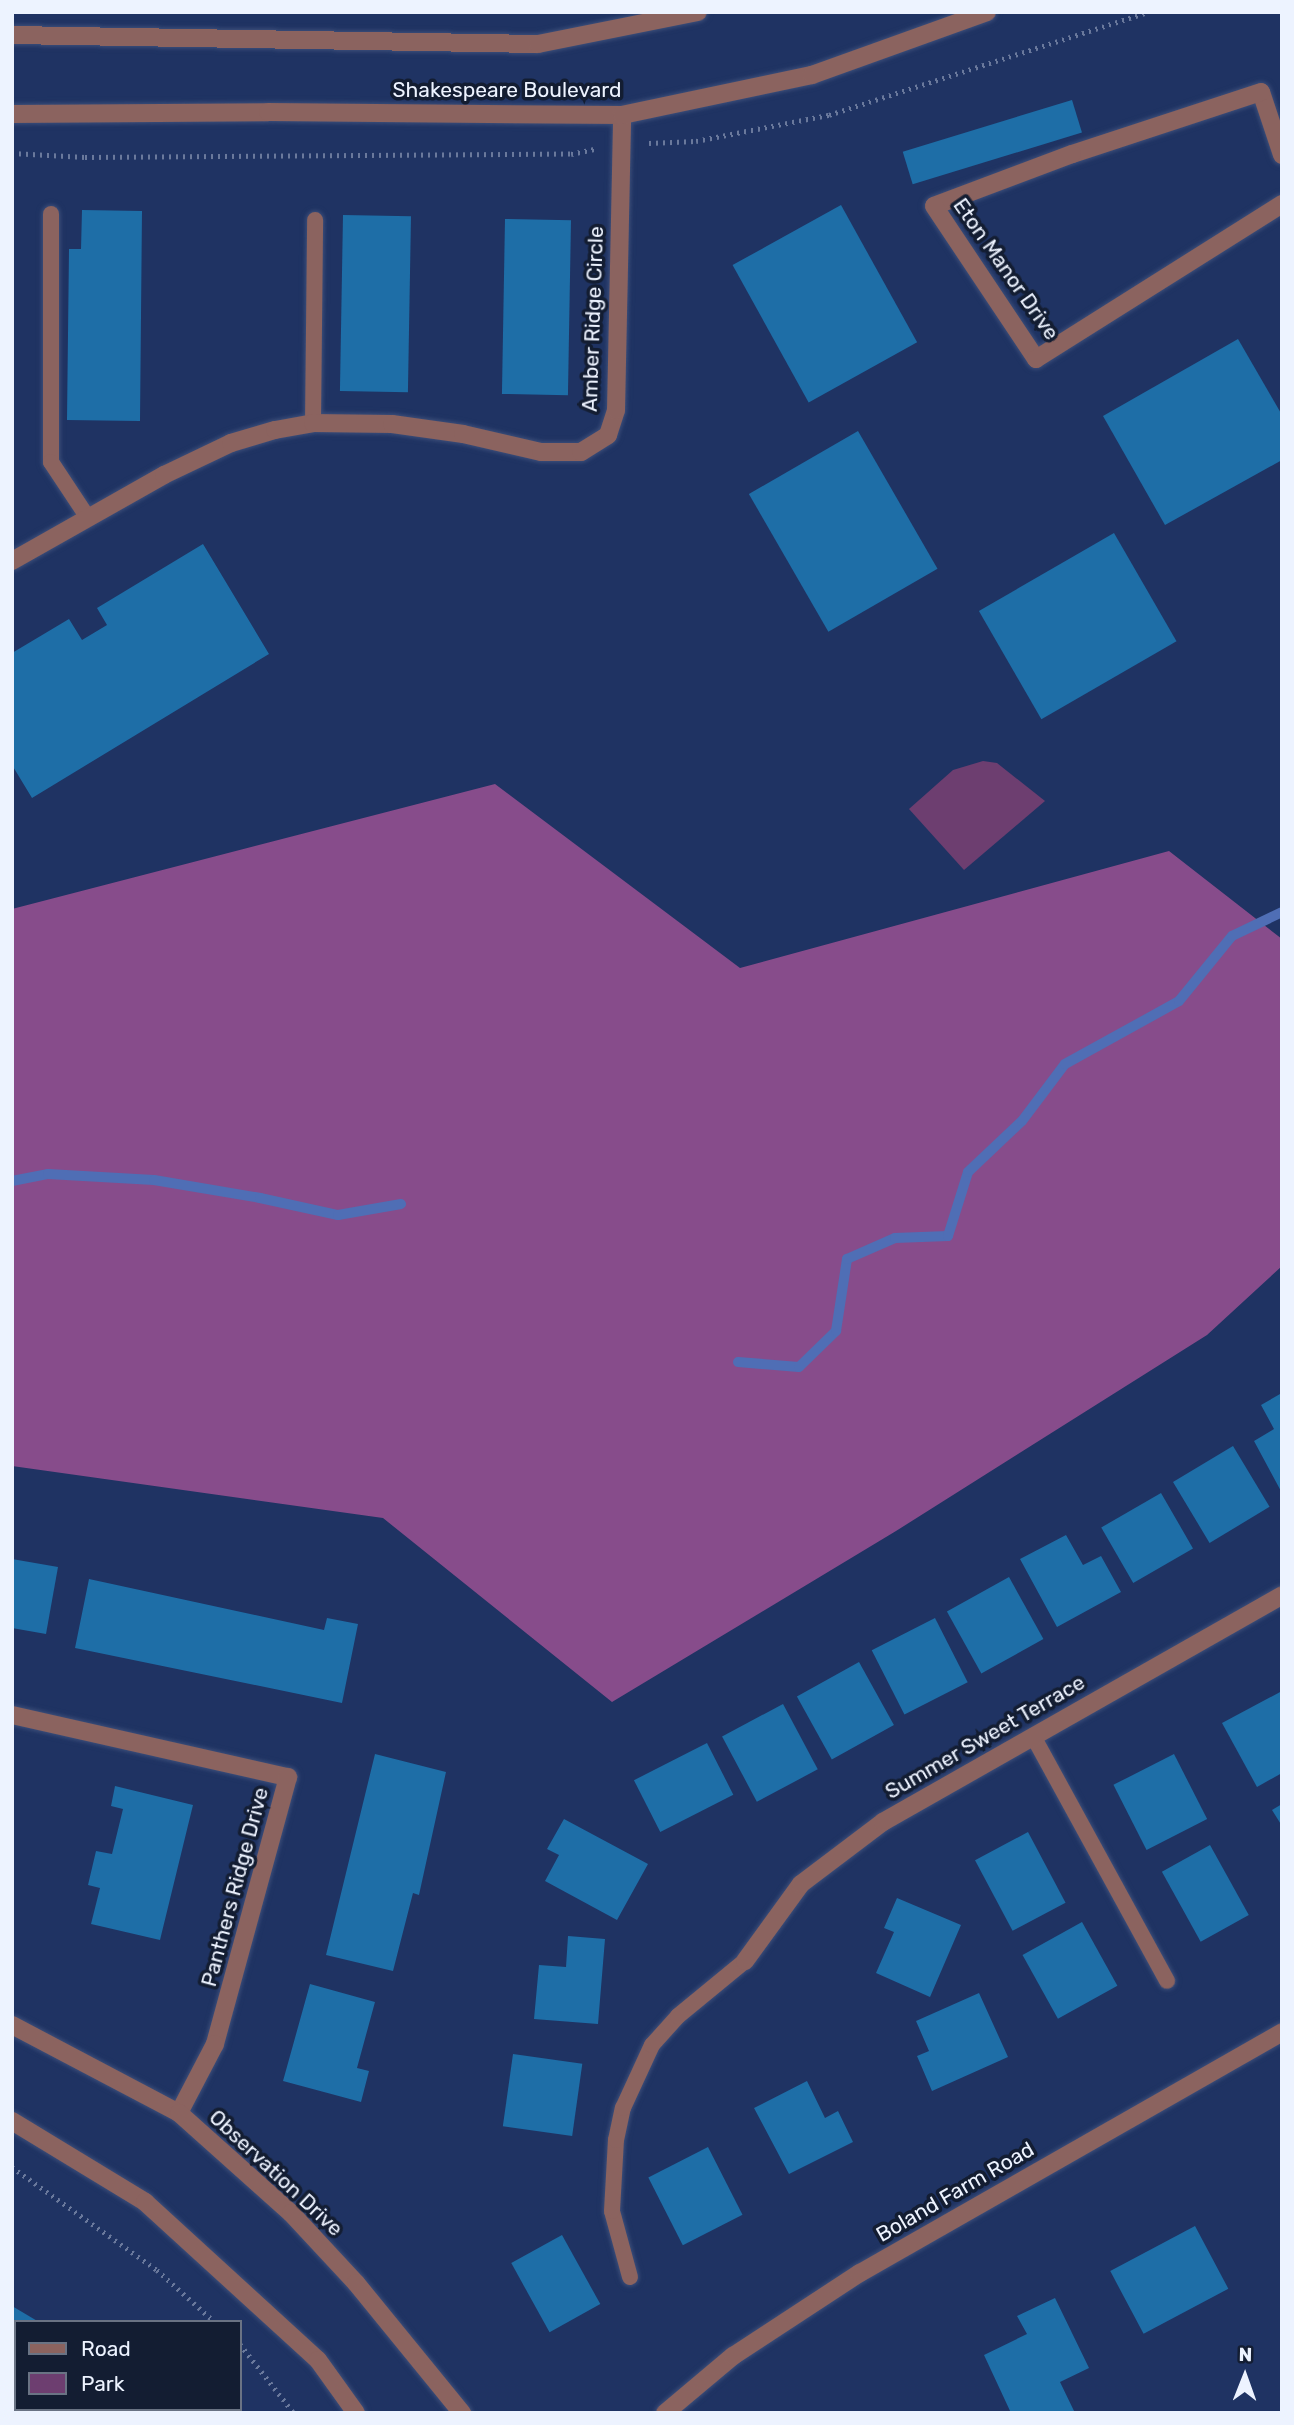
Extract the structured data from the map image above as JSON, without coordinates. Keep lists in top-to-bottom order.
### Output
{
  "streets": {
    "street": [
      "Shakespeare Boulevard",
      "Eton Manor Drive",
      "Amber Ridge Circle",
      "Summer Sweet Terrace",
      "Panthers Ridge Drive",
      "Observation Drive",
      "Boland Farm Road"
    ]
  },
  "crossings": [
    ["Shakespeare Boulevard", "Amber Ridge Circle"],
    ["Panthers Ridge Drive", "Observation Drive"]
  ],
  "legend": ["Road", "Park"],
  "north": "top"
}
